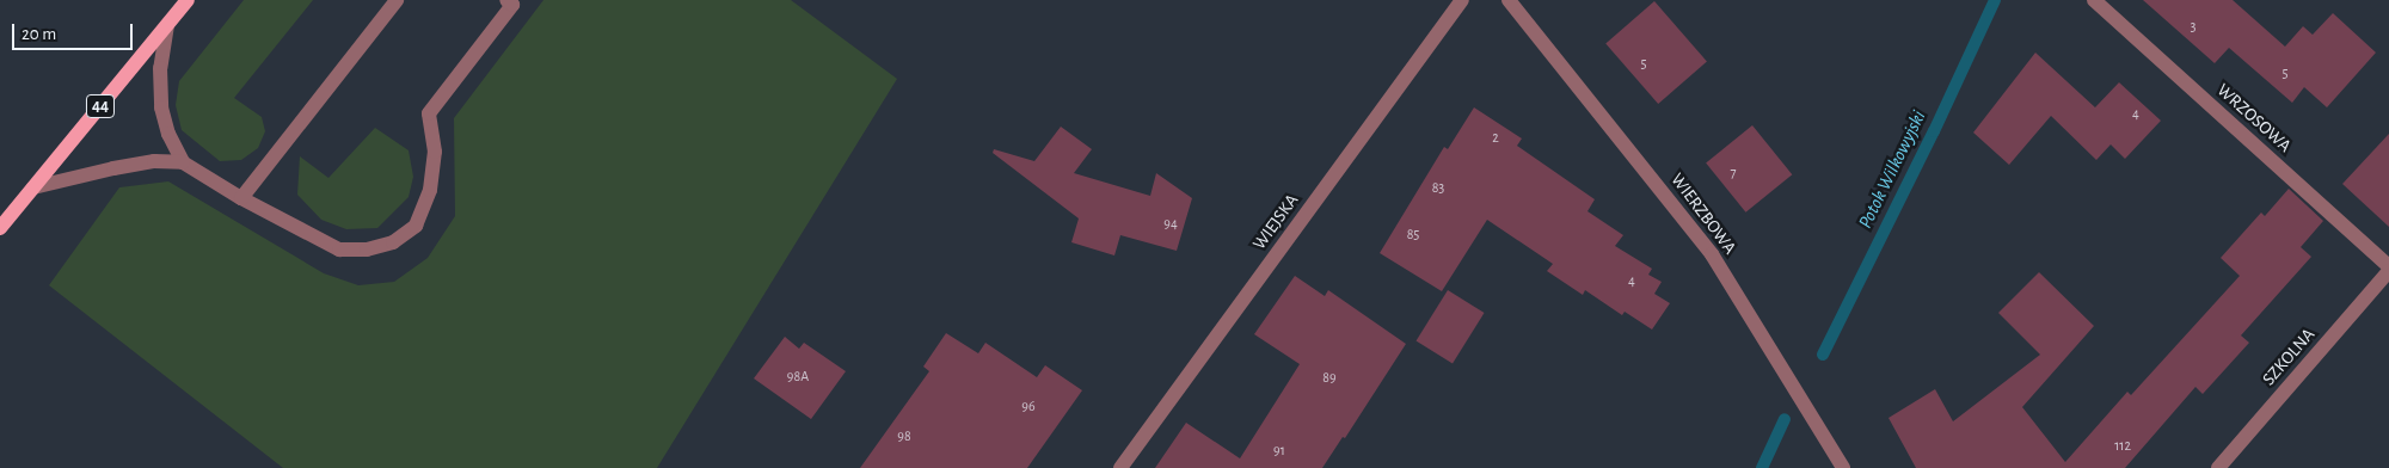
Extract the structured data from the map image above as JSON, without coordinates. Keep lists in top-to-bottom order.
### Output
{
  "streets": {
    "main road": ["44"],
    "street": [
      "WRZOSOWA",
      "WIERZBOWA",
      "WIEJSKA",
      "SZKOLNA"
    ]
  },
  "water": ["Potok Wilkowyjski"],
  "house_numbers": [
    "3",
    "5",
    "5",
    "4",
    "2",
    "7",
    "83",
    "94",
    "85",
    "4",
    "98A",
    "89",
    "96",
    "98",
    "112",
    "91"
  ],
  "scale_bar": "20 m"
}
